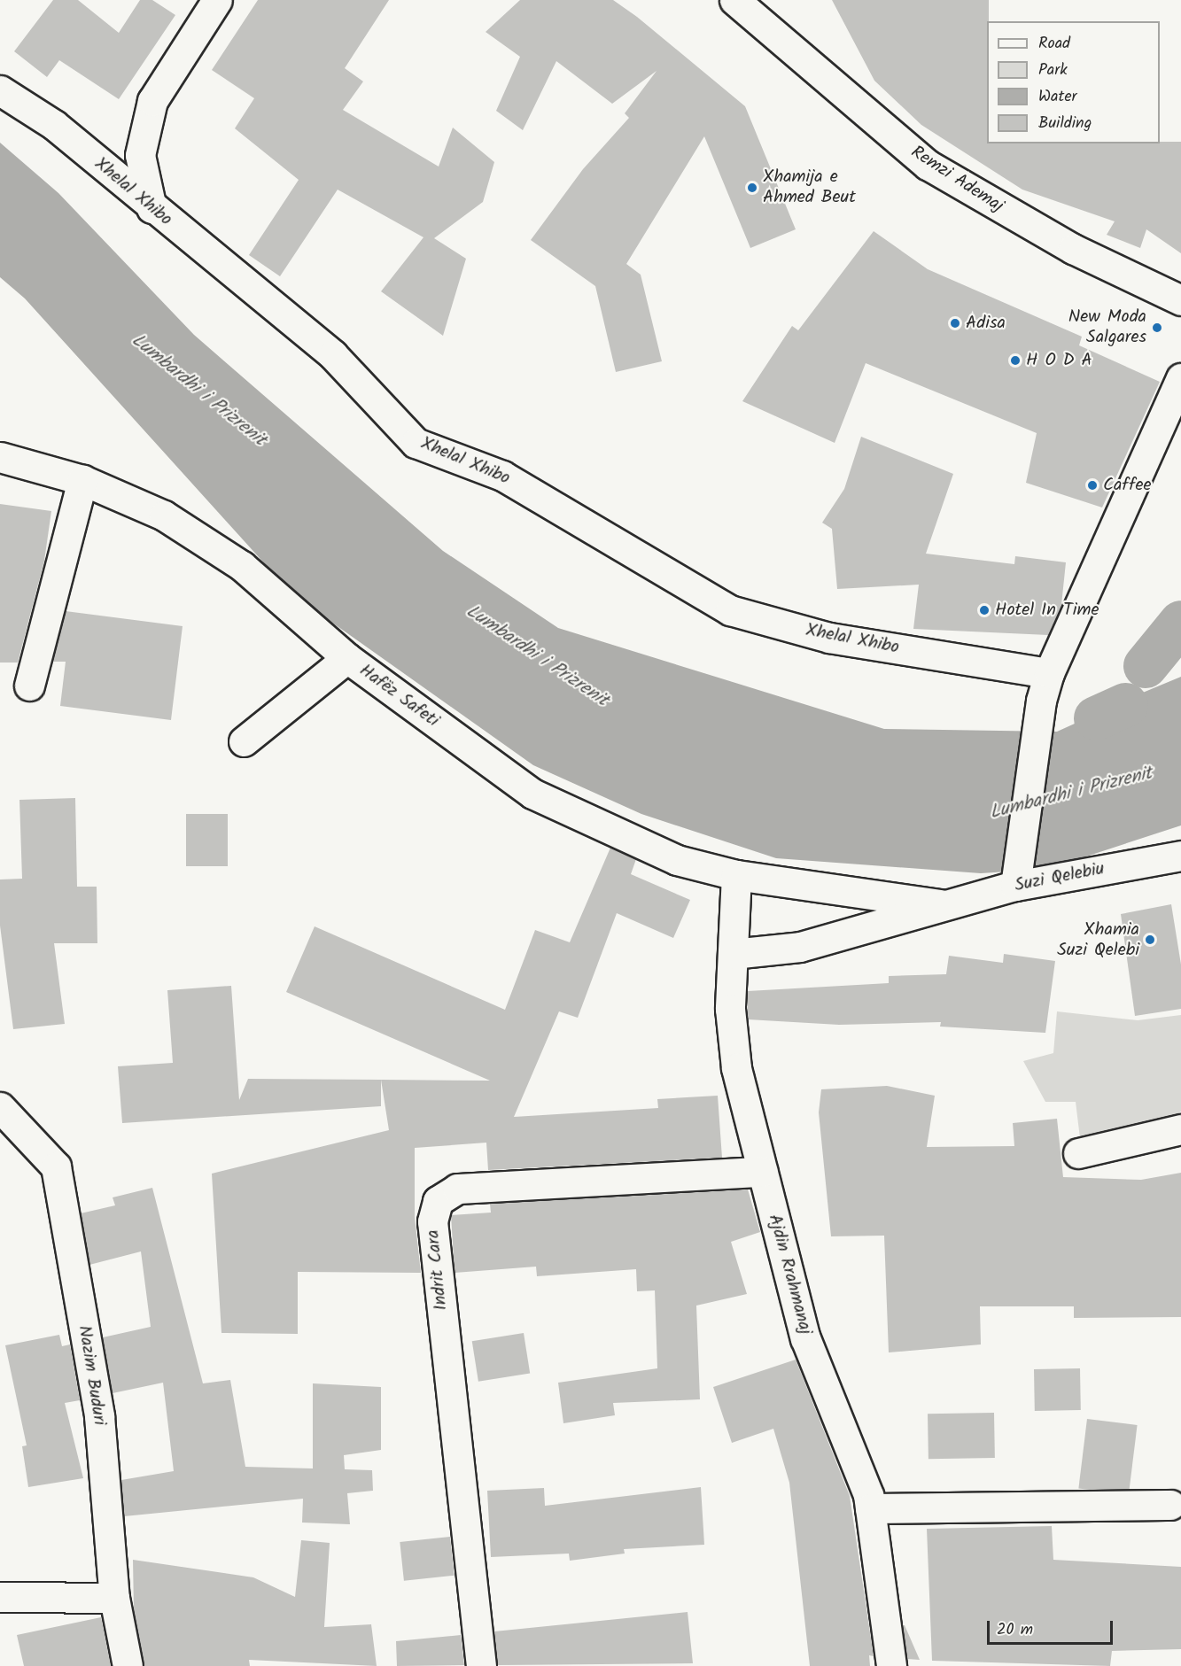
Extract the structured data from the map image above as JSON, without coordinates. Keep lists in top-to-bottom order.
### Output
{
  "streets": {
    "street": [
      "Remzi Ademaj",
      "Xhelal Xhibo",
      "Hafëz Safeti",
      "Suzi Qelebiu",
      "Indrit Cara",
      "Ajdin Rrahmanaj",
      "Nazim Buduri"
    ]
  },
  "crossings": [
    ["Hafëz Safeti", "Suzi Qelebiu"],
    ["Hafëz Safeti", "Ajdin Rrahmanaj"],
    ["Suzi Qelebiu", "Ajdin Rrahmanaj"],
    ["Indrit Cara", "Ajdin Rrahmanaj"]
  ],
  "water": ["Lumbardhi i Prizrenit"],
  "places": [
    "Xhamija e Ahmed Beut",
    "Adisa",
    "New Moda Salgares",
    "H O D A",
    "Caffee",
    "Hotel In Time",
    "Xhamia Suzi Qelebi"
  ],
  "legend": [
    "Road",
    "Park",
    "Water",
    "Building"
  ],
  "scale_bar": "20 m"
}
